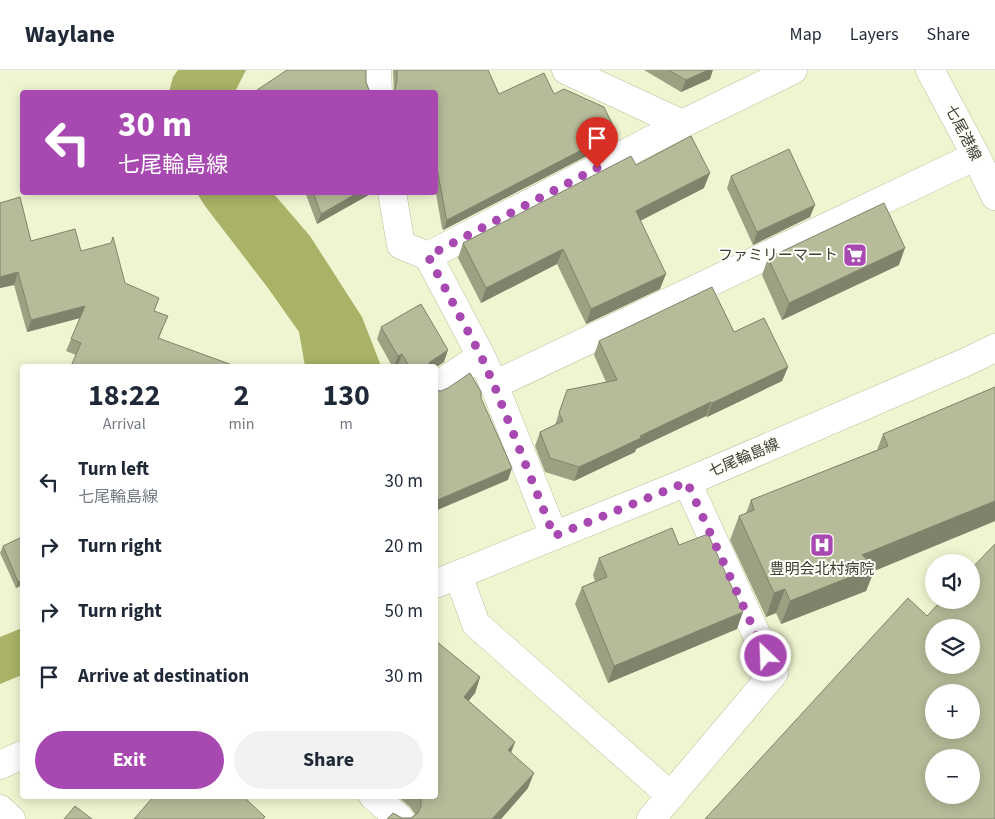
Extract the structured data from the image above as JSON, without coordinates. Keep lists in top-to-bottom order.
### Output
{
  "streets": {
    "street": ["七尾港線", "七尾輪島線"]
  },
  "places": {
    "supermarket": ["ファミリーマート"],
    "hospital": ["豊明会北村病院"]
  },
  "page": {
    "header": "Waylane",
    "nav": ["Map", "Layers", "Share"],
    "turn": ["30 m", "七尾輪島線"],
    "eta": [
      "18:22",
      "Arrival",
      "2",
      "min",
      "130",
      "m"
    ],
    "list": [
      {
        "name": "Turn left",
        "note": "七尾輪島線",
        "value": "30 m"
      },
      {
        "name": "Turn right",
        "value": "20 m"
      },
      {
        "name": "Turn right",
        "value": "50 m"
      },
      {
        "name": "Arrive at destination",
        "value": "30 m"
      }
    ],
    "map_buttons": ["+", "−"],
    "buttons": ["Exit", "Share"]
  }
}
